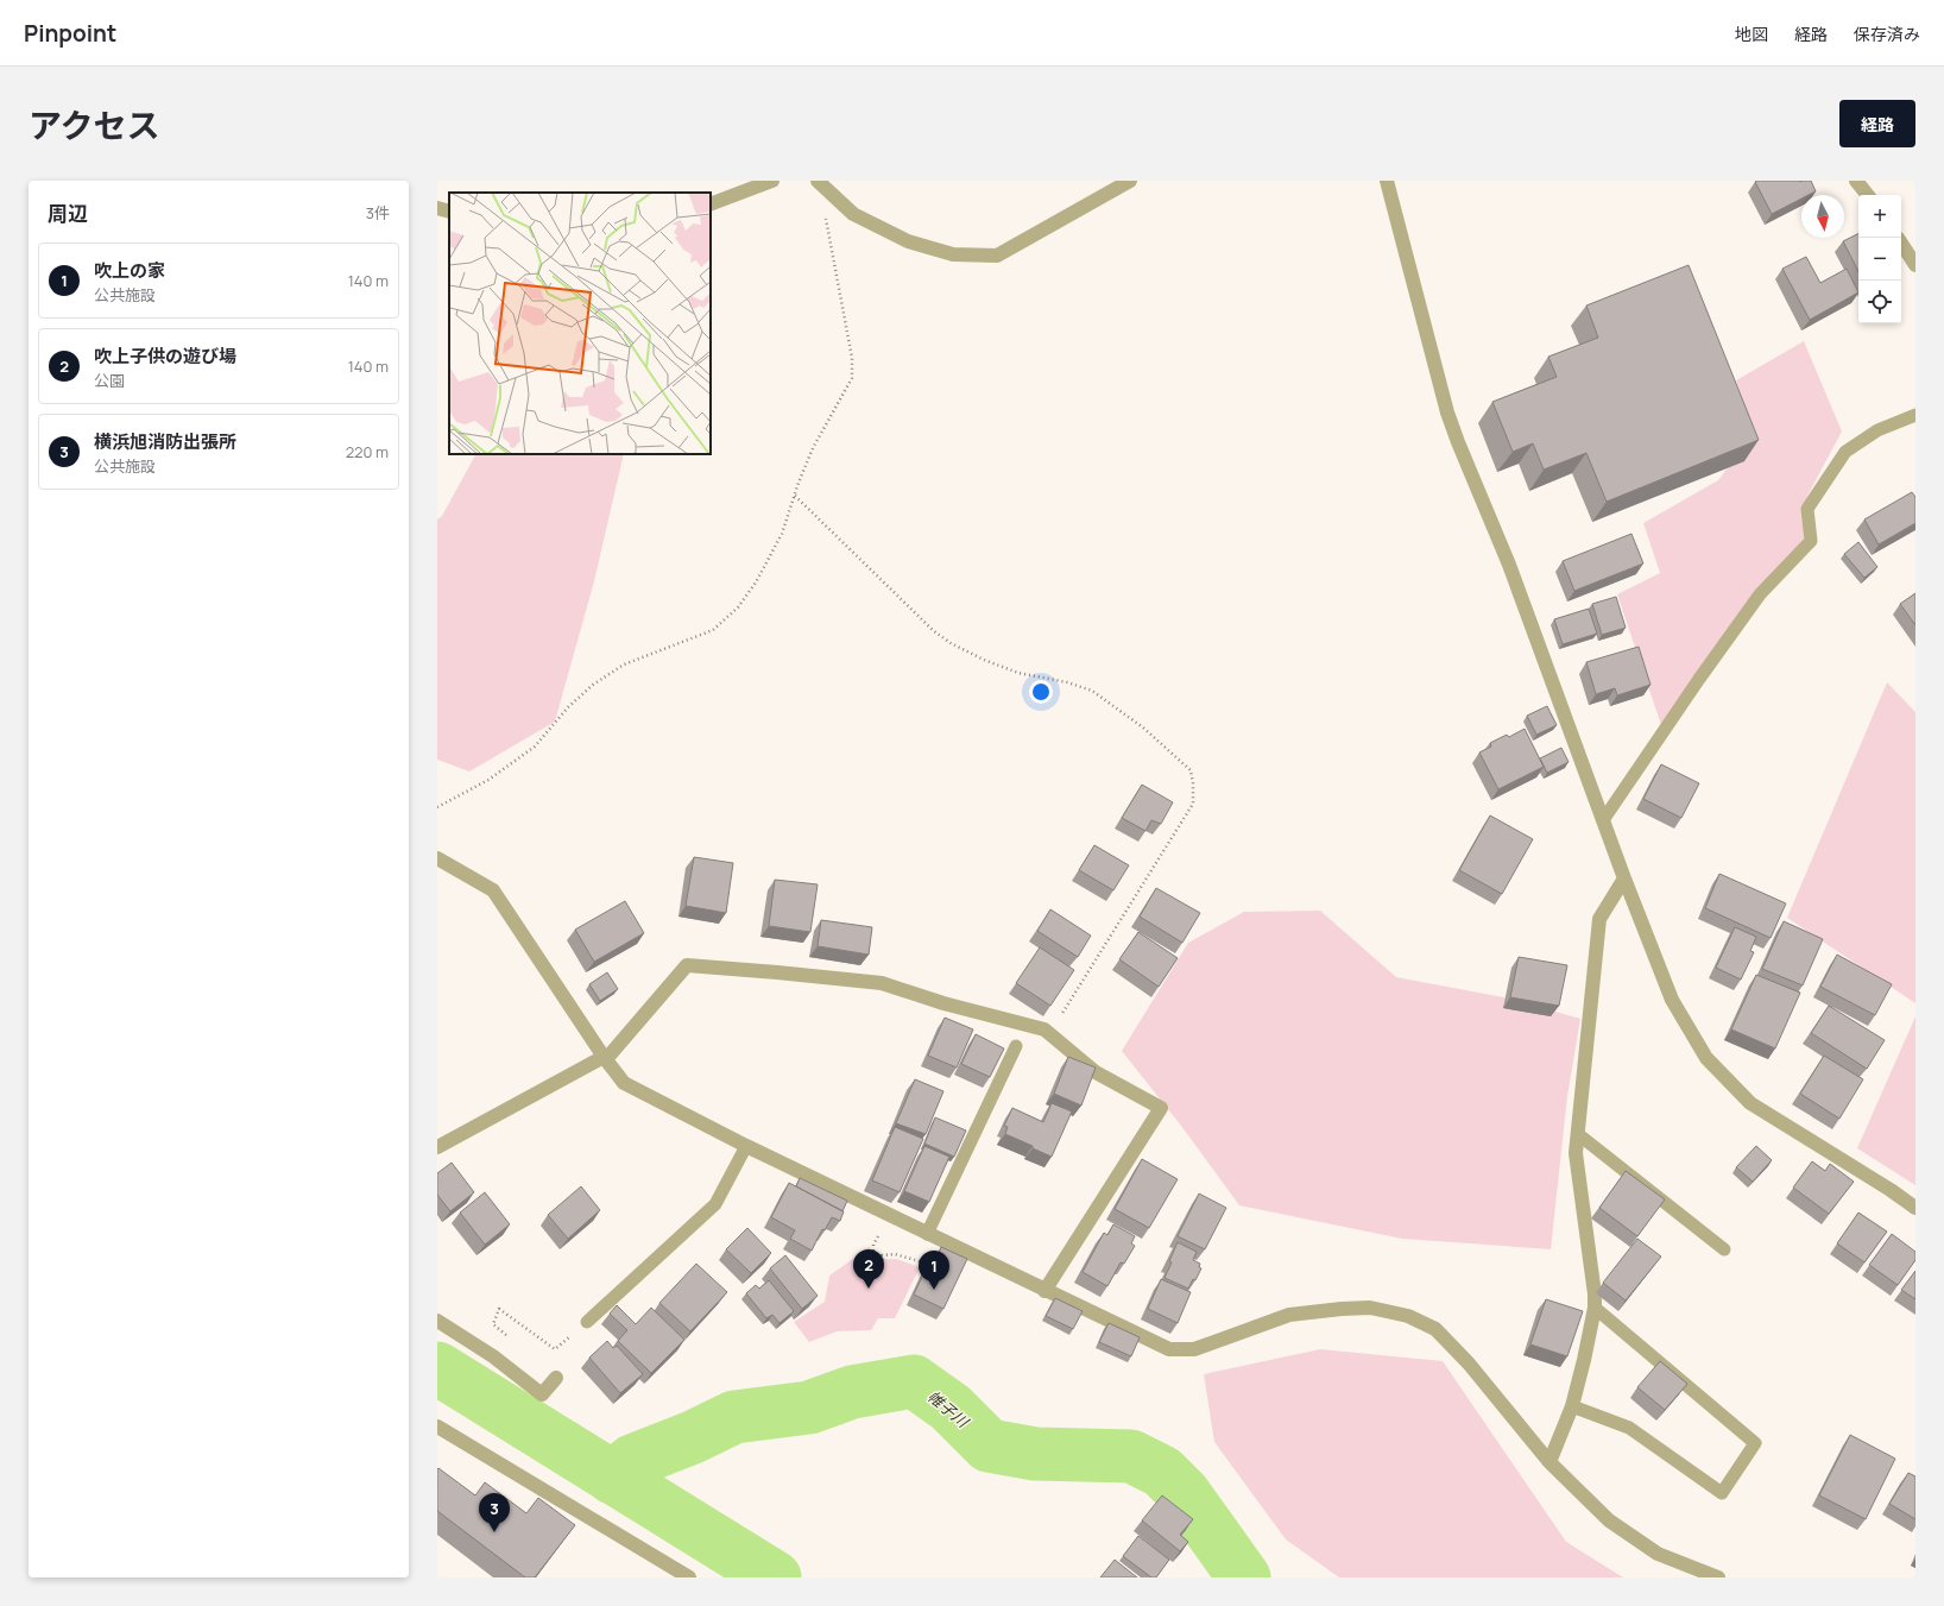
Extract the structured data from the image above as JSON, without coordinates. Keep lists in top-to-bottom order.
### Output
{
  "water": ["帷子川"],
  "north": "bottom",
  "page": {
    "header": "Pinpoint",
    "nav": ["地図", "経路", "保存済み"],
    "title": "アクセス",
    "buttons": "経路",
    "heading": ["周辺", "3件"],
    "map_buttons": ["+", "−"],
    "list": [
      {
        "mark": "1",
        "name": "吹上の家",
        "note": "公共施設",
        "value": "140 m"
      },
      {
        "mark": "2",
        "name": "吹上子供の遊び場",
        "note": "公園",
        "value": "140 m"
      },
      {
        "mark": "3",
        "name": "横浜旭消防出張所",
        "note": "公共施設",
        "value": "220 m"
      }
    ],
    "pins": ["2", "1", "3"]
  }
}
